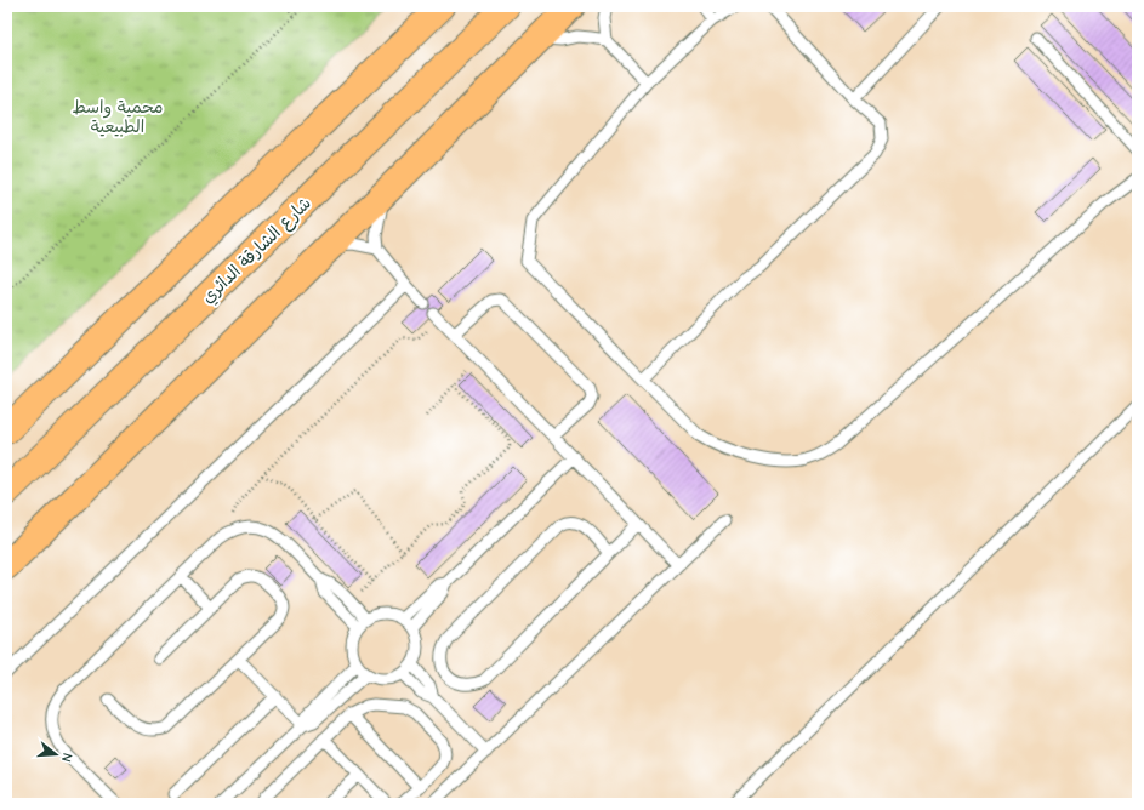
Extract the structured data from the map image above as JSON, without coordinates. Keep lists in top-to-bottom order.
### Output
{
  "streets": {
    "highway": ["شارع الشارقة الدائري"]
  },
  "parks": ["محمية واسط الطبيعية"],
  "north": "right"
}
